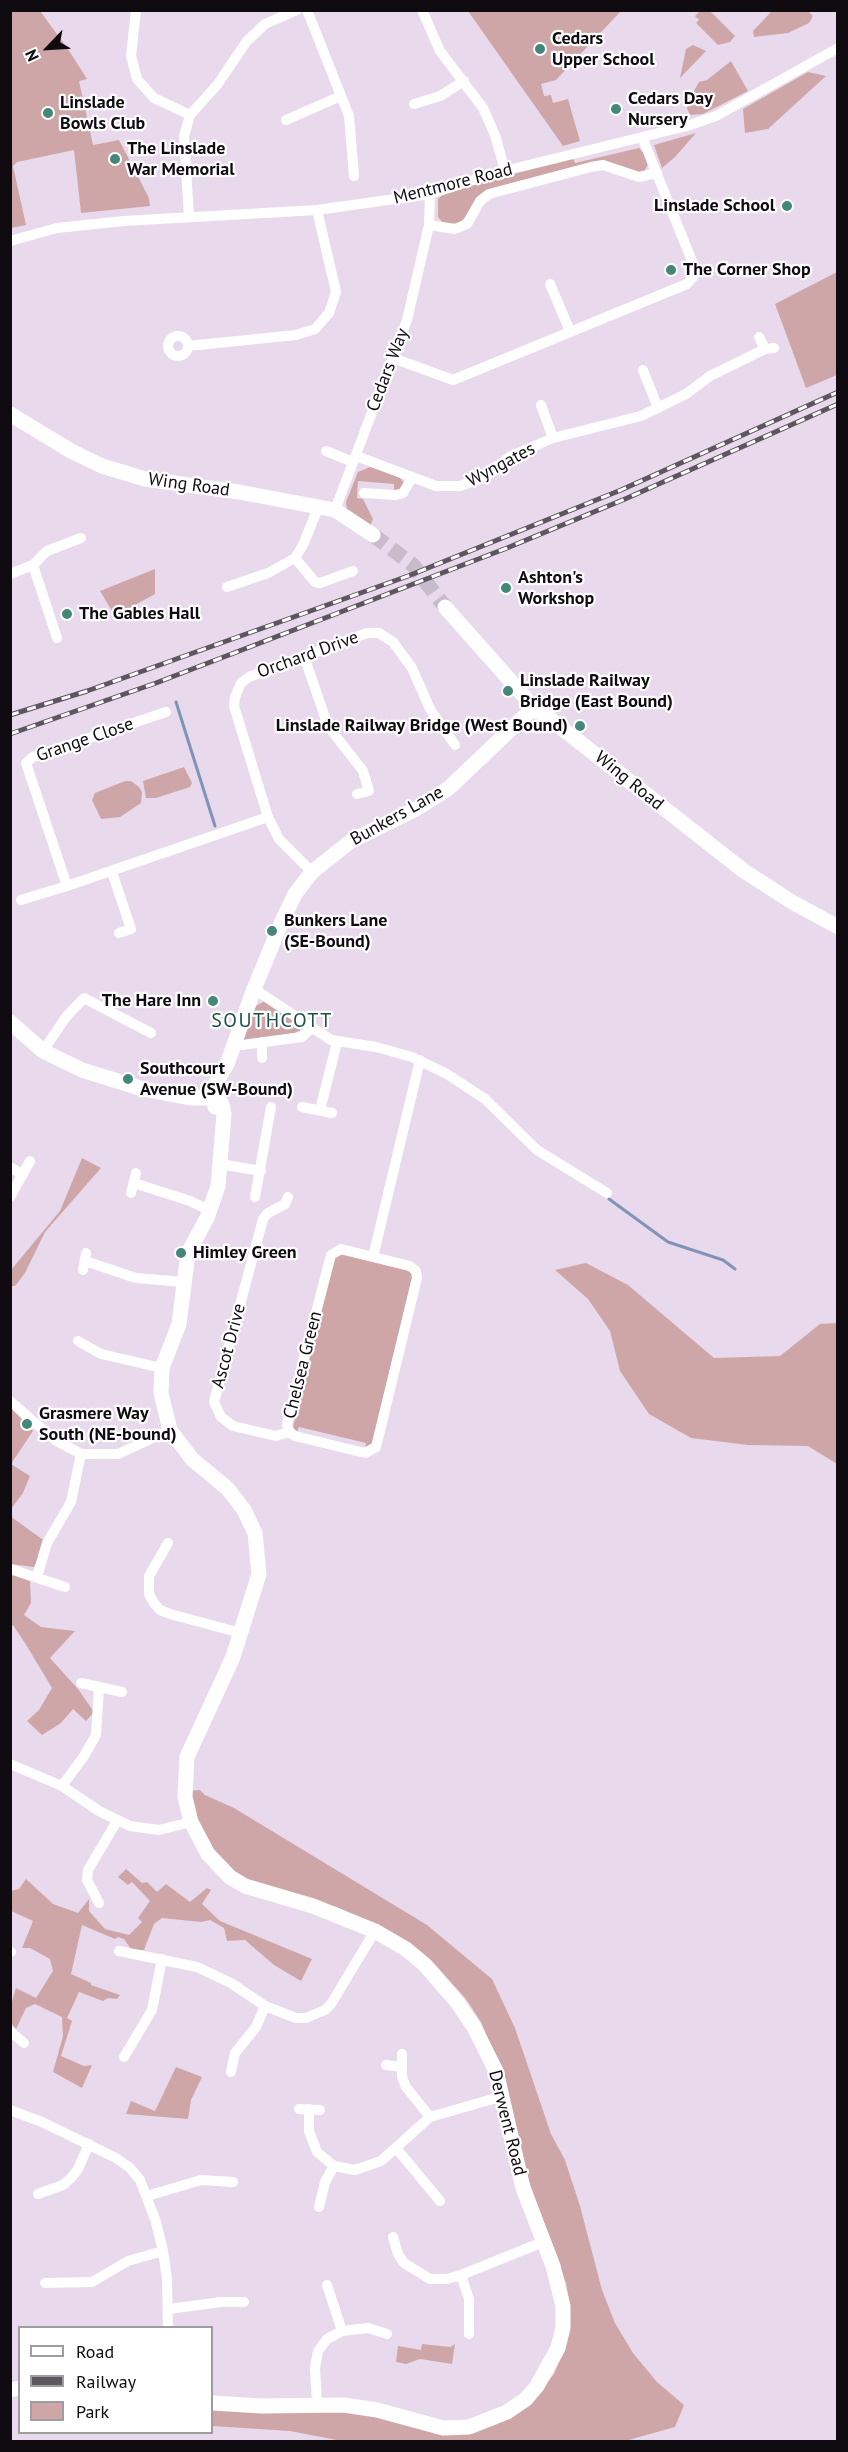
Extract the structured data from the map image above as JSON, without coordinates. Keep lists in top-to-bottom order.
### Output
{
  "streets": {
    "street": [
      "Mentmore Road",
      "Cedars Way",
      "Wyngates",
      "Wing Road",
      "Orchard Drive",
      "Grange Close",
      "Bunkers Lane",
      "Ascot Drive",
      "Chelsea Green",
      "Derwent Road"
    ]
  },
  "crossings": [
    ["Mentmore Road", "Cedars Way"],
    ["Cedars Way", "Wyngates"],
    ["Cedars Way", "Wing Road"],
    ["Wing Road", "Bunkers Lane"],
    ["Orchard Drive", "Bunkers Lane"],
    ["Ascot Drive", "Chelsea Green"]
  ],
  "districts": ["SOUTHCOTT"],
  "places": [
    "Cedars Upper School",
    "Cedars Day Nursery",
    "Linslade Bowls Club",
    "The Linslade War Memorial",
    "Linslade School",
    "The Corner Shop",
    "Ashton's Workshop",
    "The Gables Hall",
    "Linslade Railway Bridge (East Bound)",
    "Linslade Railway Bridge (West Bound)",
    "Bunkers Lane (SE-Bound)",
    "The Hare Inn",
    "Southcourt Avenue (SW-Bound)",
    "Himley Green",
    "Grasmere Way South (NE-bound)"
  ],
  "legend": ["Road", "Railway", "Park"],
  "north": "bottom left"
}
